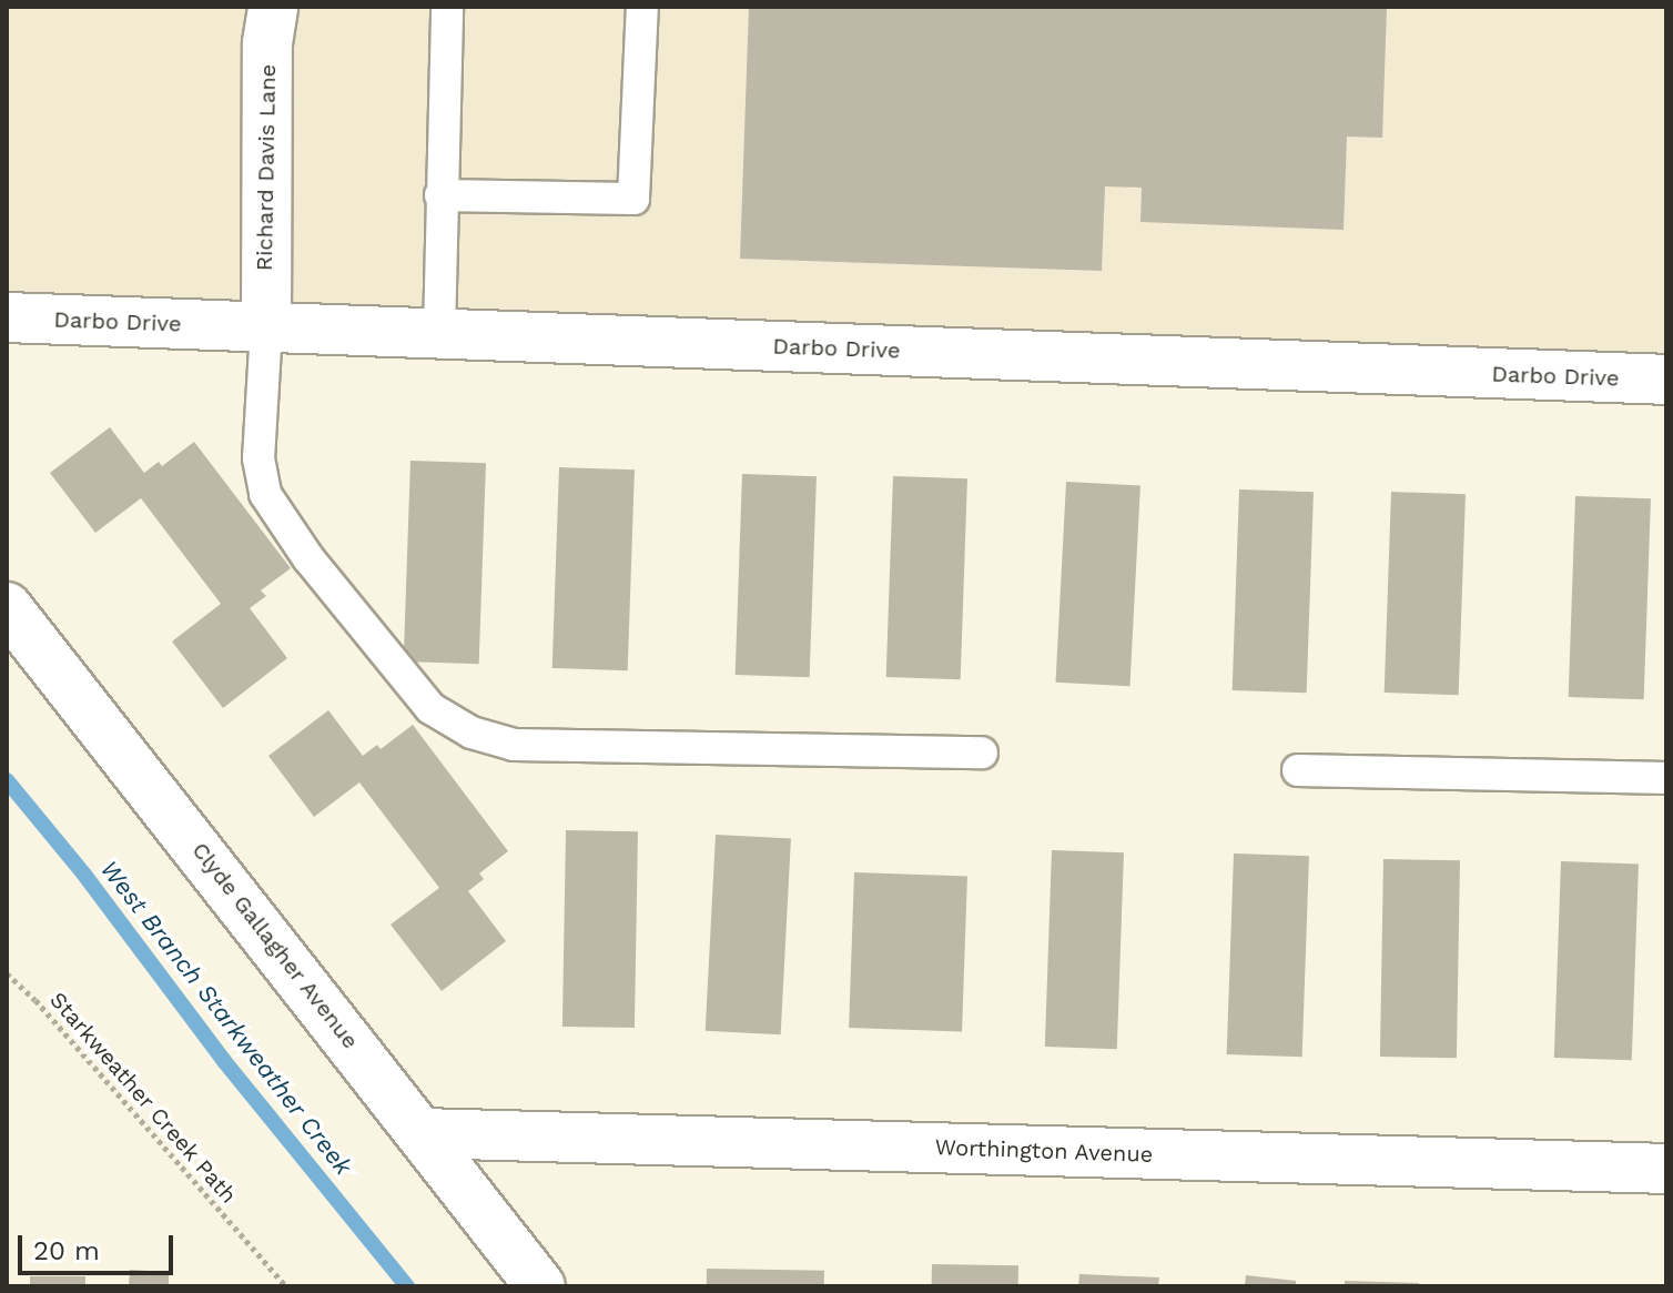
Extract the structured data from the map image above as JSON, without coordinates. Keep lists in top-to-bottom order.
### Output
{
  "streets": {
    "street": [
      "Richard Davis Lane",
      "Darbo Drive",
      "Clyde Gallagher Avenue",
      "Worthington Avenue"
    ],
    "path": ["Starkweather Creek Path"]
  },
  "crossings": [
    ["Richard Davis Lane", "Darbo Drive"],
    ["Clyde Gallagher Avenue", "Worthington Avenue"]
  ],
  "water": ["West Branch Starkweather Creek"],
  "scale_bar": "20 m"
}
